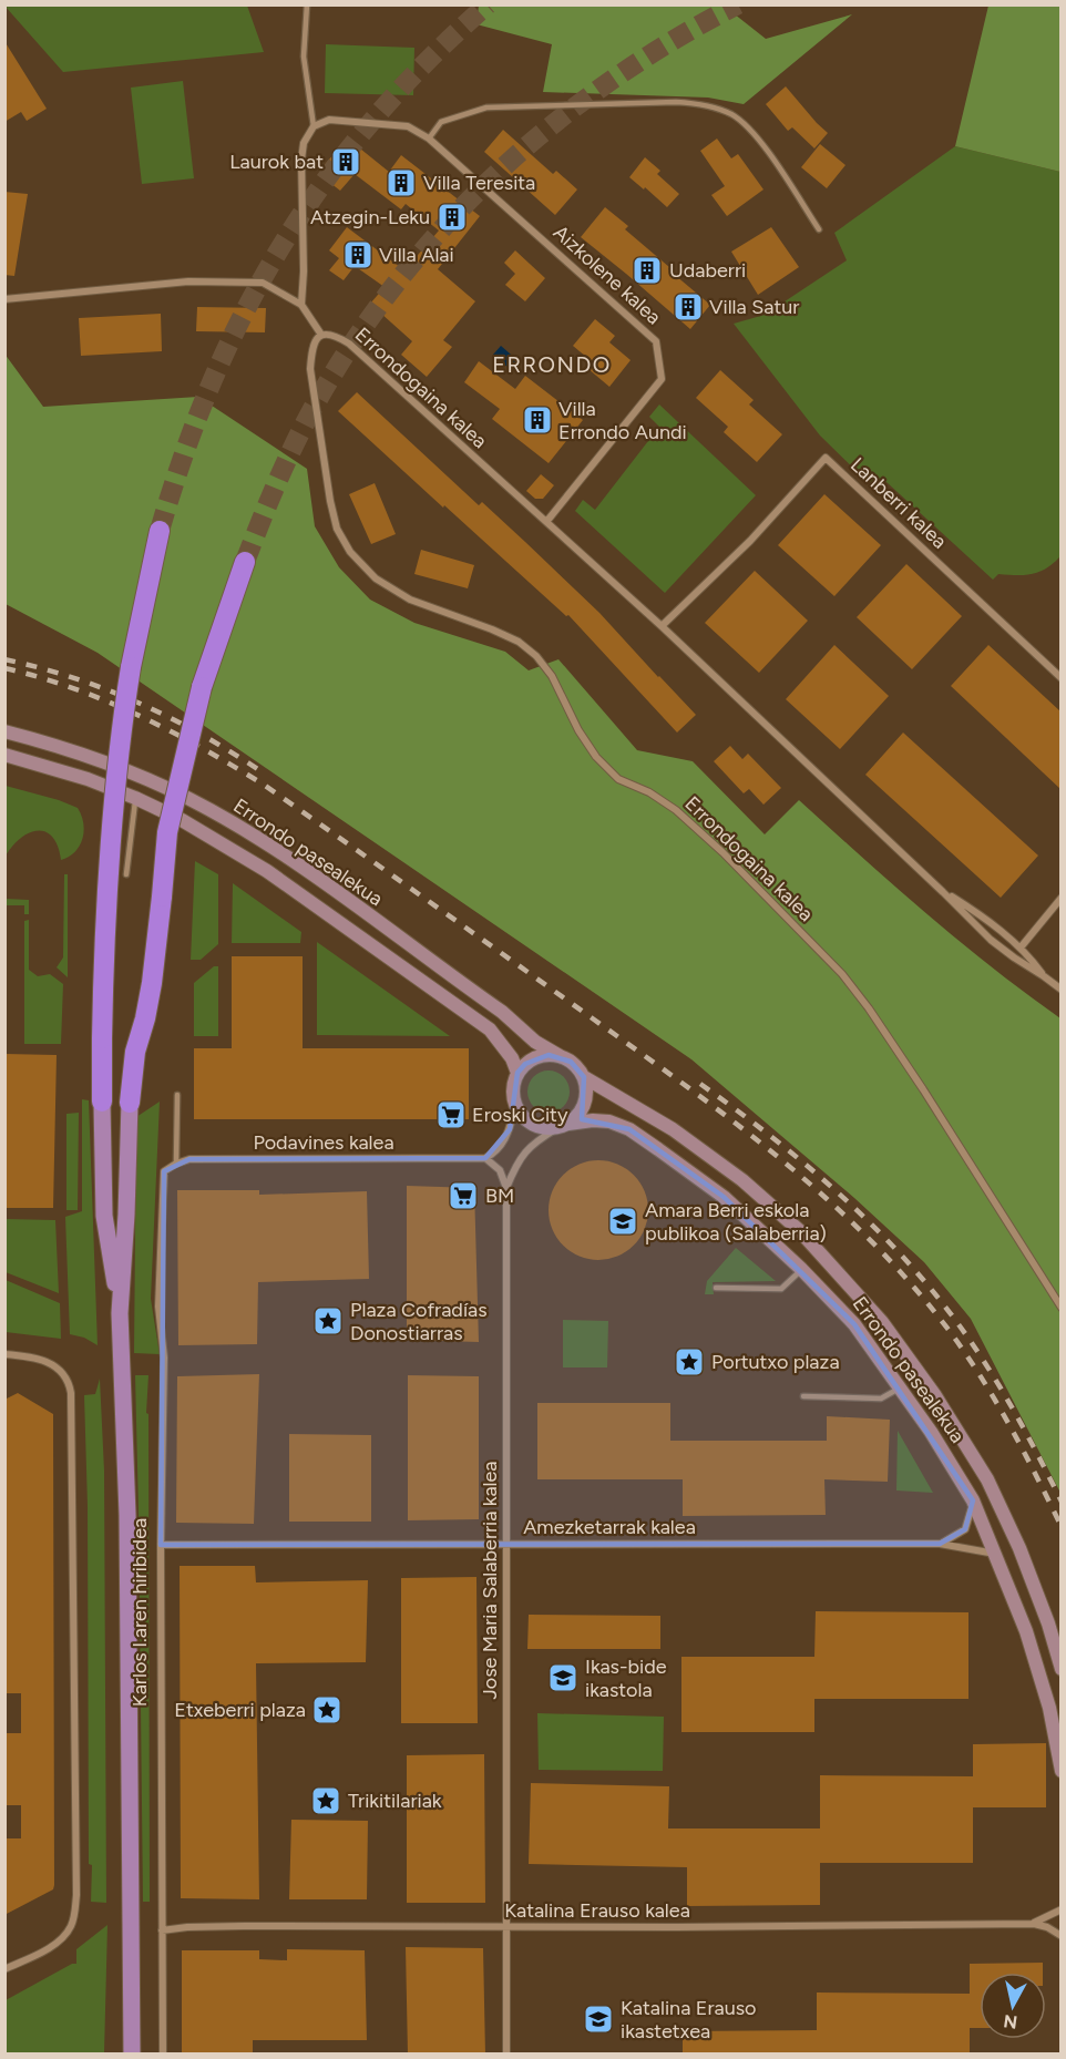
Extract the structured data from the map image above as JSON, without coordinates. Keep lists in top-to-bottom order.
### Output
{
  "streets": {
    "main road": ["Errondo pasealekua", "Karlos I.aren hiribidea"],
    "street": [
      "Aizkolene kalea",
      "Errondogaina kalea",
      "Lanberri kalea",
      "Podavines kalea",
      "Amezketarrak kalea",
      "Jose Maria Salaberria kalea",
      "Katalina Erauso kalea"
    ]
  },
  "crossings": [
    ["Aizkolene kalea", "Errondogaina kalea"],
    ["Errondogaina kalea", "Lanberri kalea"],
    ["Errondo pasealekua", "Amezketarrak kalea"],
    ["Errondo pasealekua", "Jose Maria Salaberria kalea"],
    ["Podavines kalea", "Karlos I.aren hiribidea"],
    ["Amezketarrak kalea", "Jose Maria Salaberria kalea"],
    ["Amezketarrak kalea", "Karlos I.aren hiribidea"],
    ["Jose Maria Salaberria kalea", "Katalina Erauso kalea"],
    ["Karlos I.aren hiribidea", "Katalina Erauso kalea"]
  ],
  "districts": ["ERRONDO"],
  "places": {
    "building": [
      "Laurok bat",
      "Villa Teresita",
      "Atzegin-Leku",
      "Villa Alai",
      "Udaberri",
      "Villa Satur",
      "Villa Errondo Aundi"
    ],
    "supermarket": ["Eroski City", "BM"],
    "school or university": ["Amara Berri eskola publikoa (Salaberria)", "Ikas-bide ikastola", "Katalina Erauso ikastetxea"],
    "place": [
      "Plaza Cofradías Donostiarras",
      "Portutxo plaza",
      "Etxeberri plaza",
      "Trikitilariak"
    ]
  },
  "north": "bottom"
}
